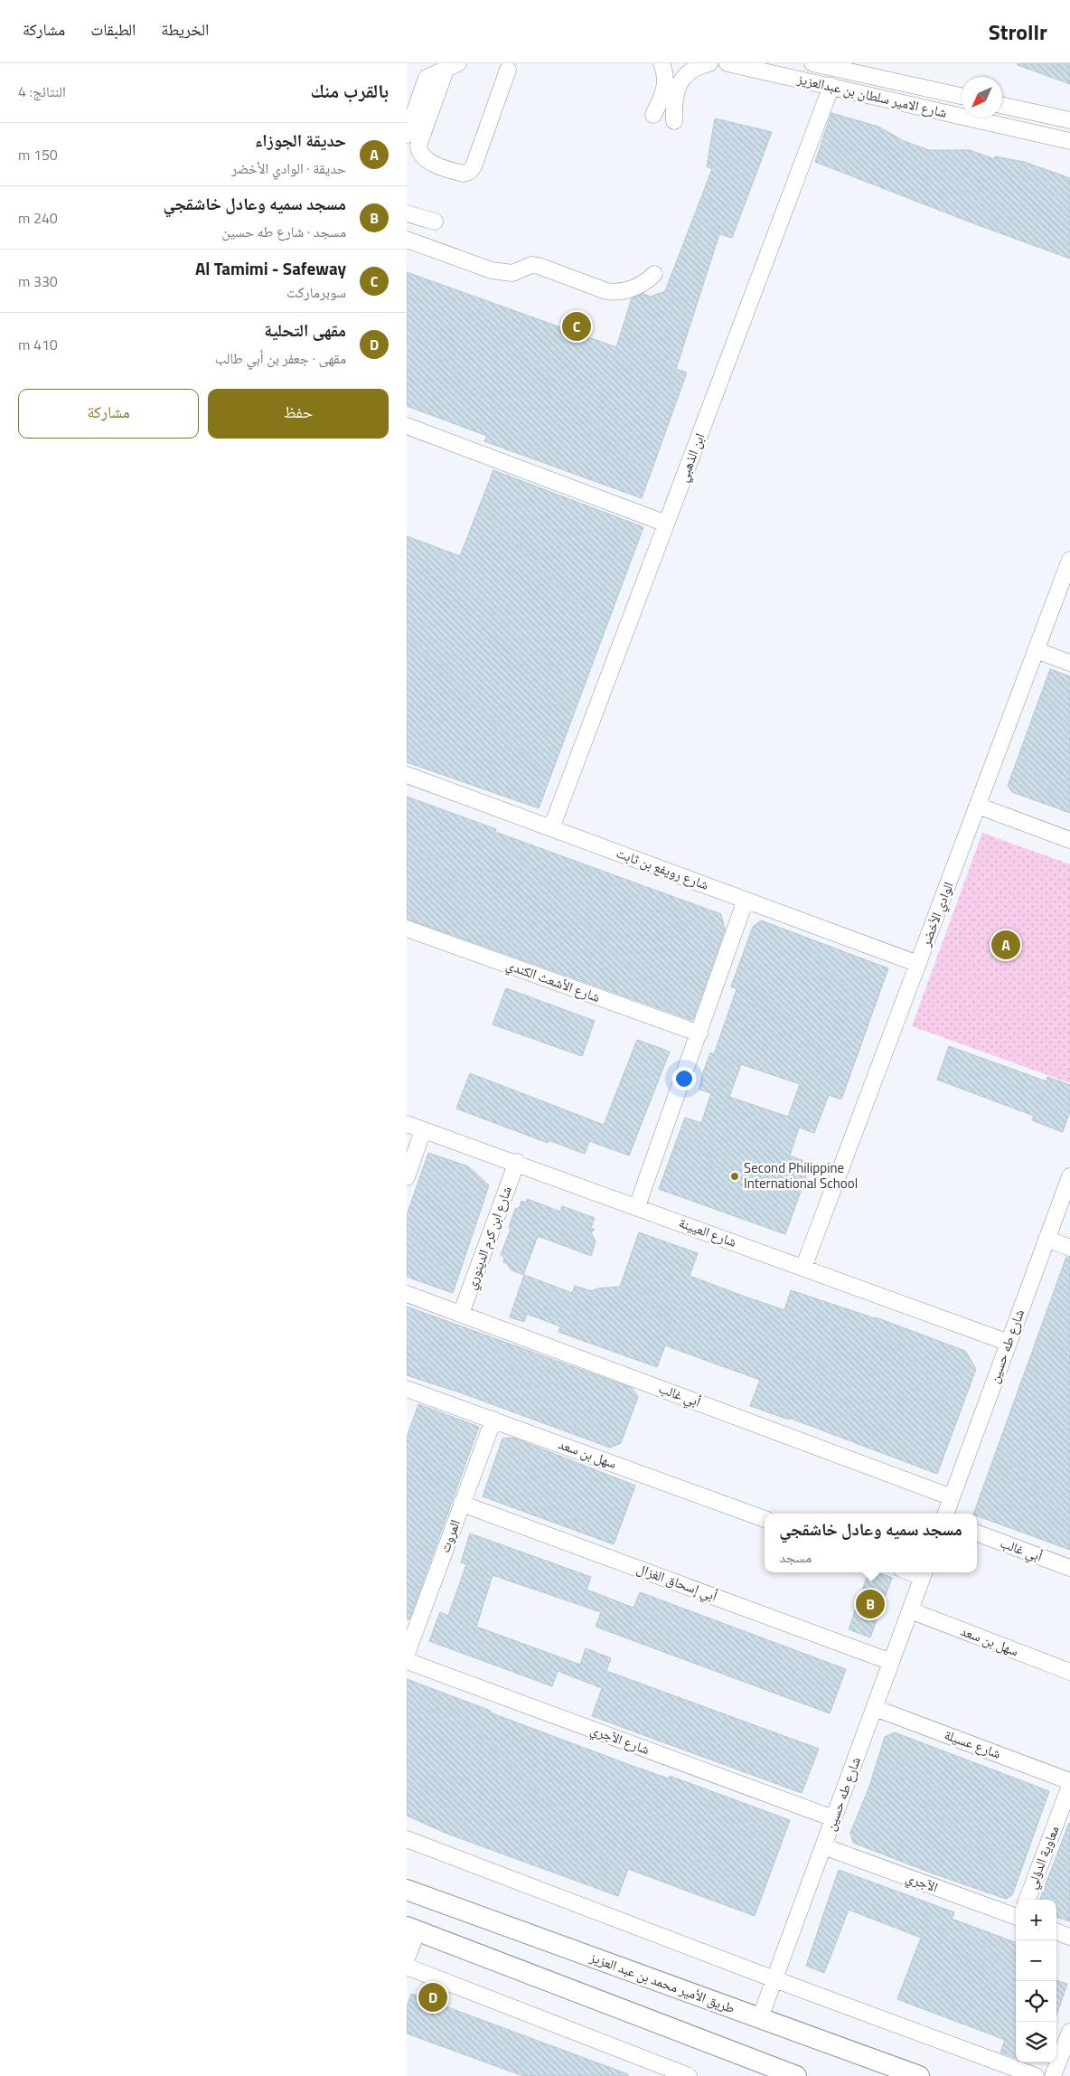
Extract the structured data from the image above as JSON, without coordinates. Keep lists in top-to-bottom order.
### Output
{
  "streets": {
    "main road": ["طريق الأمير محمد بن عبد العزيز"],
    "street": [
      "شارع الامير سلطان بن عبدالعزيز",
      "ابن الذهبي",
      "شارع رويفع بن ثابت",
      "الوادي الأخضر",
      "شارع الأشعث الكندي",
      "شارع العيينة",
      "شارع ابن كرم الدينوري",
      "شارع طه حسين",
      "أبي غالب",
      "سهل بن سعد",
      "المروت",
      "أبي إسحاق الغزال",
      "شارع الآجري",
      "شارع عسيلة",
      "معاوية الدؤلي",
      "الآجري"
    ]
  },
  "crossings": [
    ["شارع الامير سلطان بن عبدالعزيز", "ابن الذهبي"],
    ["ابن الذهبي", "شارع رويفع بن ثابت"],
    ["شارع رويفع بن ثابت", "الوادي الأخضر"],
    ["الوادي الأخضر", "شارع العيينة"],
    ["شارع العيينة", "شارع ابن كرم الدينوري"],
    ["شارع العيينة", "شارع طه حسين"],
    ["شارع ابن كرم الدينوري", "أبي غالب"],
    ["شارع طه حسين", "أبي غالب"],
    ["شارع طه حسين", "سهل بن سعد"],
    ["شارع طه حسين", "أبي إسحاق الغزال"],
    ["شارع طه حسين", "شارع الآجري"],
    ["شارع طه حسين", "شارع عسيلة"],
    ["شارع طه حسين", "الآجري"],
    ["شارع طه حسين", "طريق الأمير محمد بن عبد العزيز"],
    ["سهل بن سعد", "المروت"],
    ["المروت", "أبي إسحاق الغزال"]
  ],
  "places": ["Second Philippine International School"],
  "north": "bottom left",
  "page": {
    "header": "Strollr",
    "nav": ["الخريطة", "الطبقات", "مشاركة"],
    "heading": ["بالقرب منك", "النتائج: 4"],
    "list": [
      {
        "mark": "A",
        "name": "حديقة الجوزاء",
        "note": "حديقة · الوادي الأخضر",
        "value": "150 m"
      },
      {
        "mark": "B",
        "name": "مسجد سميه وعادل خاشقجي",
        "note": "مسجد · شارع طه حسين",
        "value": "240 m"
      },
      {
        "mark": "C",
        "name": "Al Tamimi - Safeway",
        "note": "سوبرماركت",
        "value": "330 m"
      },
      {
        "mark": "D",
        "name": "مقهى التحلية",
        "note": "مقهى · جعفر بن أبي طالب",
        "value": "410 m"
      }
    ],
    "pins": [
      "C",
      "A",
      "B",
      "D"
    ],
    "buttons": ["حفظ", "مشاركة"],
    "popup": ["مسجد سميه وعادل خاشقجي", "مسجد"],
    "map_buttons": ["+", "−"]
  }
}
